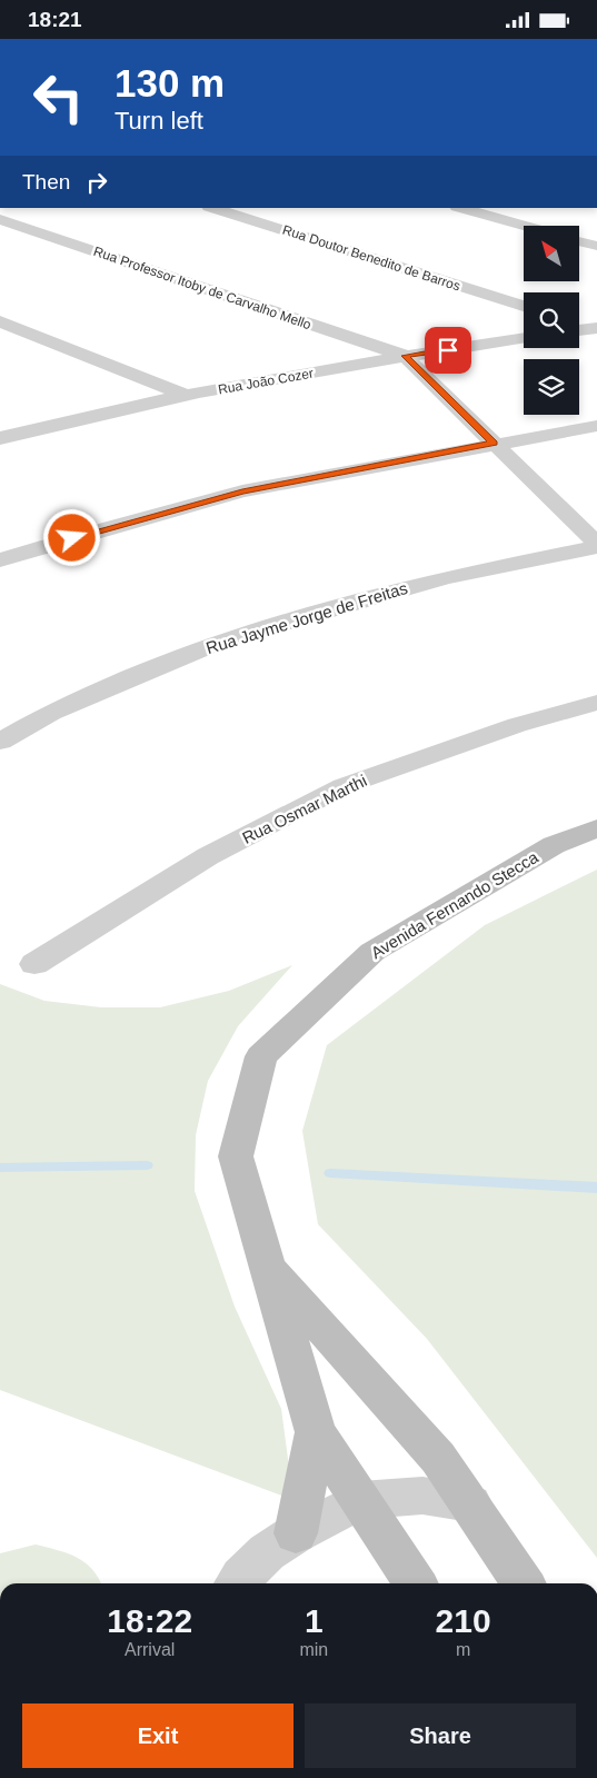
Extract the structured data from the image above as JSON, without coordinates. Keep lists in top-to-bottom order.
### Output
{
  "streets": {
    "street": [
      "Rua Doutor Benedito de Barros",
      "Rua Professor Itoby de Carvalho Mello",
      "Rua João Cozer",
      "Rua Jayme Jorge de Freitas",
      "Rua Osmar Marthi",
      "Avenida Fernando Stecca"
    ]
  },
  "crossings": [
    ["Rua Professor Itoby de Carvalho Mello", "Rua João Cozer"]
  ],
  "north": "top left",
  "page": {
    "status": "18:21",
    "turn": ["130 m", "Turn left"],
    "then": "Then",
    "eta": [
      "18:22",
      "Arrival",
      "1",
      "min",
      "210",
      "m"
    ],
    "buttons": ["Exit", "Share"]
  }
}
